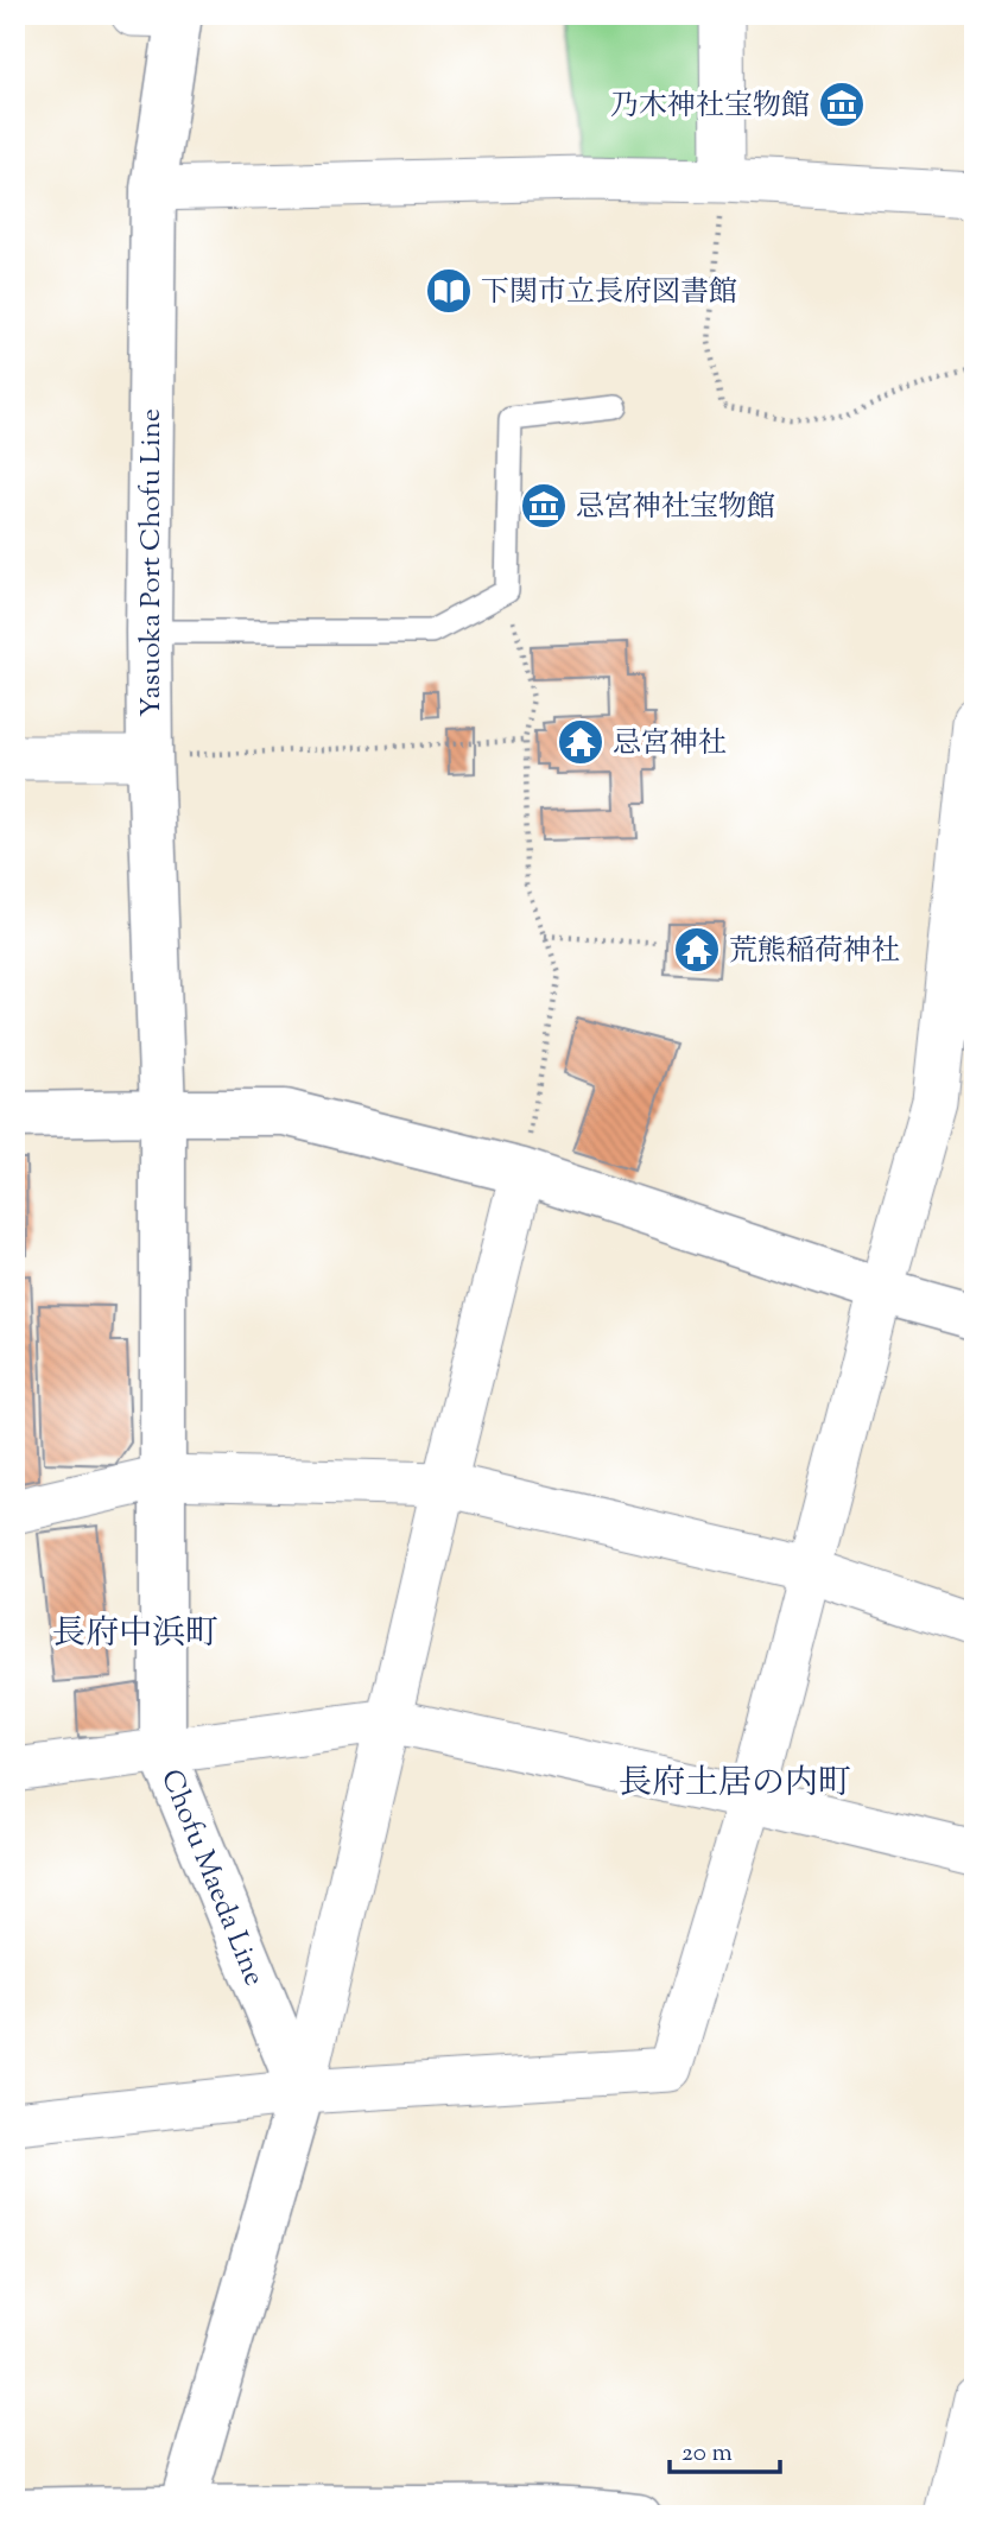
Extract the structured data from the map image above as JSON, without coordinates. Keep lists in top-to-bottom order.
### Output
{
  "streets": {
    "main road": ["Yasuoka Port Chofu Line", "Chofu Maeda Line"]
  },
  "crossings": [
    ["Yasuoka Port Chofu Line", "Chofu Maeda Line"]
  ],
  "districts": ["長府中浜町", "長府土居の内町"],
  "places": {
    "museum": ["乃木神社宝物館", "忌宮神社宝物館"],
    "library": ["下関市立長府図書館"],
    "temple": ["忌宮神社", "荒熊稲荷神社"]
  },
  "scale_bar": "20 m"
}
